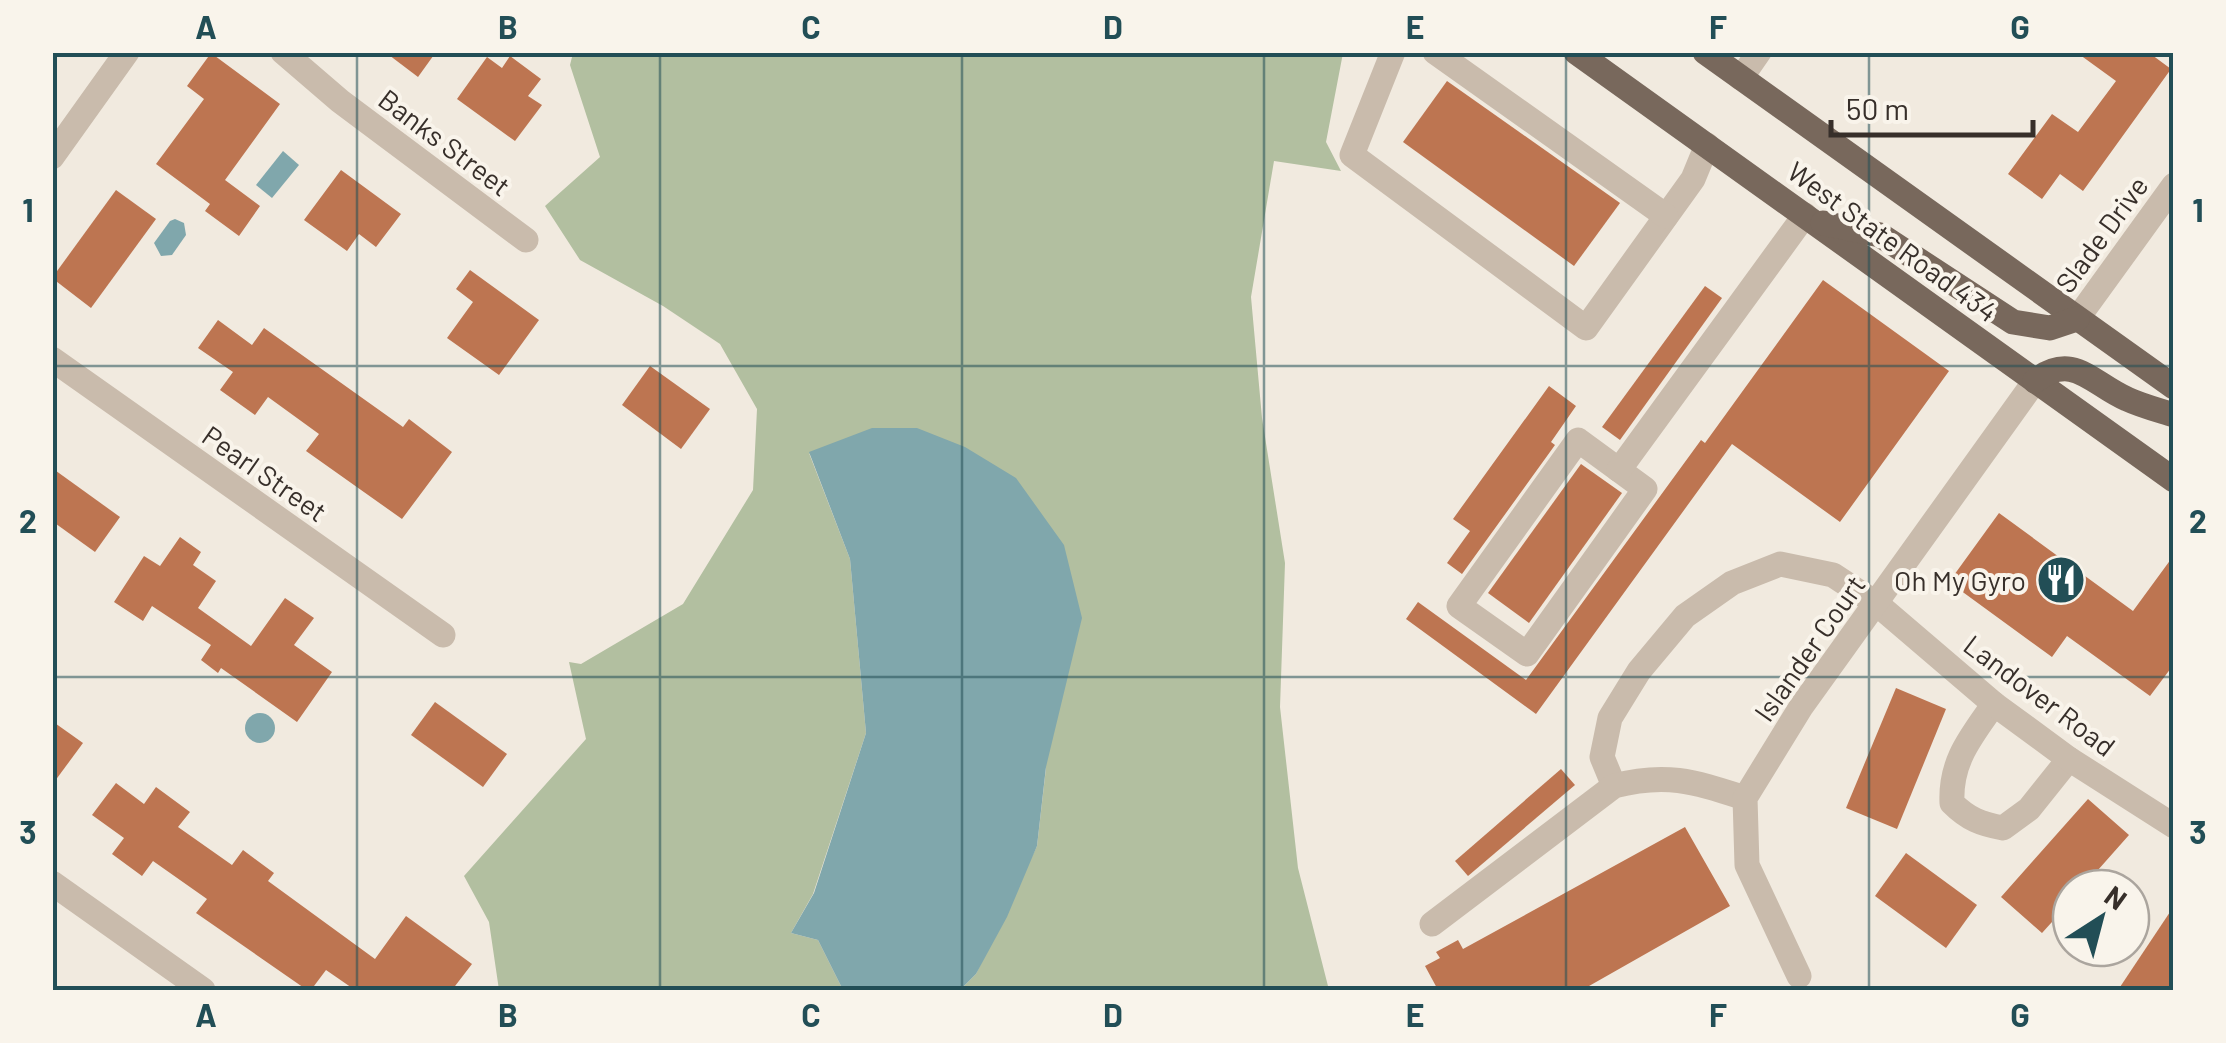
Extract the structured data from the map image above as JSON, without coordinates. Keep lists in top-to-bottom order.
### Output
{
  "streets": {
    "main road": ["West State Road 434"],
    "street": [
      "Banks Street",
      "Slade Drive",
      "Pearl Street",
      "Islander Court",
      "Landover Road"
    ]
  },
  "crossings": [
    ["West State Road 434", "Islander Court"],
    ["Islander Court", "Landover Road"]
  ],
  "places": {
    "restaurant": ["Oh My Gyro"]
  },
  "scale_bar": "50 m",
  "north": "top right",
  "grid": {
    "columns": [
      "A",
      "B",
      "C",
      "D",
      "E",
      "F",
      "G"
    ],
    "rows": ["1", "2", "3"]
  }
}
